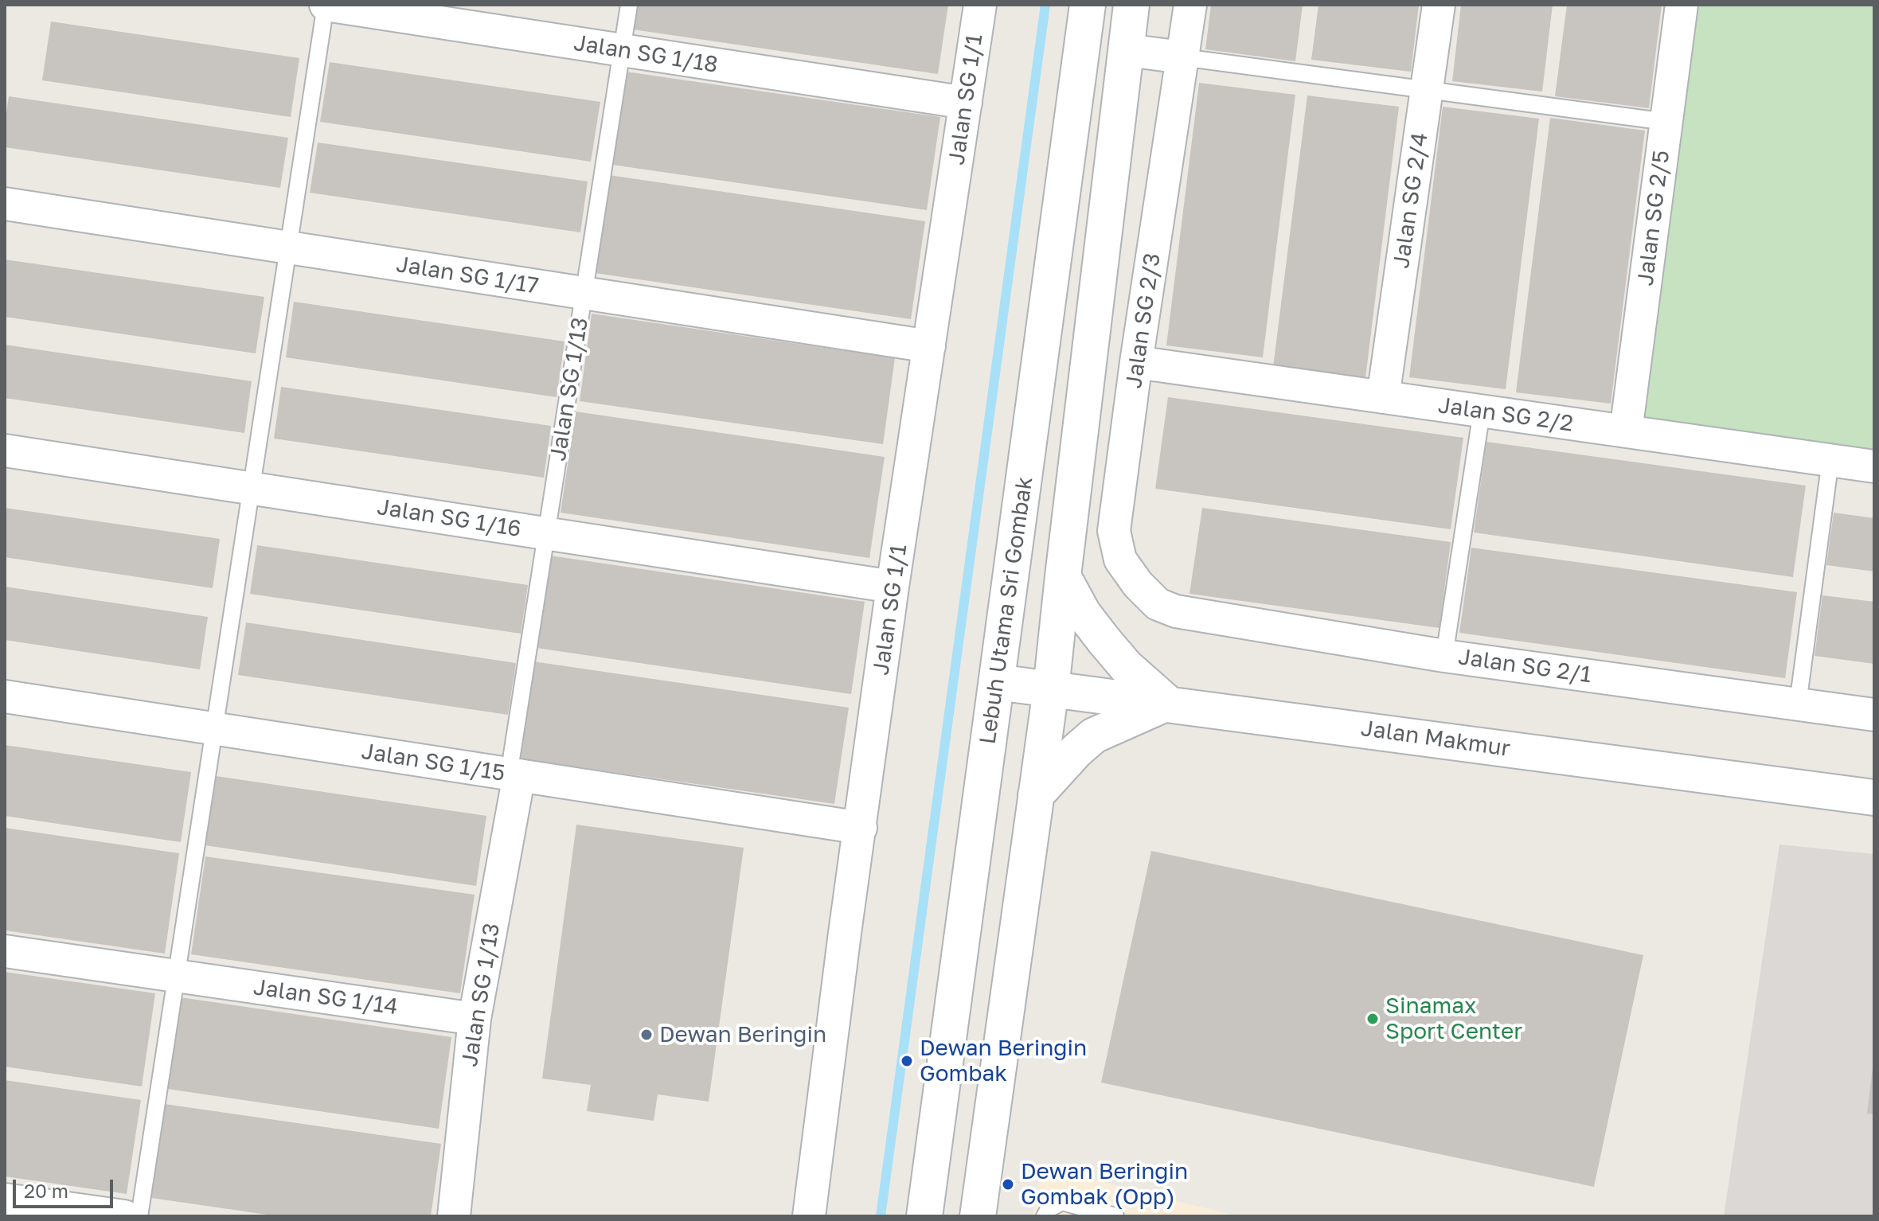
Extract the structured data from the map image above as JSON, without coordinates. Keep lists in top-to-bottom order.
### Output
{
  "streets": {
    "street": [
      "Jalan SG 1/18",
      "Jalan SG 1/1",
      "Jalan SG 2/4",
      "Jalan SG 2/5",
      "Jalan SG 1/17",
      "Jalan SG 2/3",
      "Jalan SG 1/13",
      "Jalan SG 2/2",
      "Jalan SG 1/16",
      "Lebuh Utama Sri Gombak",
      "Jalan SG 2/1",
      "Jalan Makmur",
      "Jalan SG 1/15",
      "Jalan SG 1/14"
    ]
  },
  "crossings": [
    ["Jalan SG 1/18", "Jalan SG 1/1"],
    ["Jalan SG 1/18", "Jalan SG 1/13"],
    ["Jalan SG 1/1", "Jalan SG 1/17"],
    ["Jalan SG 1/1", "Jalan SG 1/16"],
    ["Jalan SG 1/1", "Jalan SG 1/15"],
    ["Jalan SG 2/4", "Jalan SG 2/2"],
    ["Jalan SG 2/5", "Jalan SG 2/2"],
    ["Jalan SG 1/17", "Jalan SG 1/13"],
    ["Jalan SG 2/3", "Jalan SG 2/2"],
    ["Jalan SG 2/3", "Jalan SG 2/1"],
    ["Jalan SG 1/13", "Jalan SG 1/16"],
    ["Jalan SG 1/13", "Jalan SG 1/15"],
    ["Jalan SG 1/13", "Jalan SG 1/14"],
    ["Lebuh Utama Sri Gombak", "Jalan Makmur"]
  ],
  "places": [
    "Sinamax Sport Center",
    "Dewan Beringin",
    "Dewan Beringin Gombak",
    "Dewan Beringin Gombak (Opp)"
  ],
  "scale_bar": "20 m"
}
